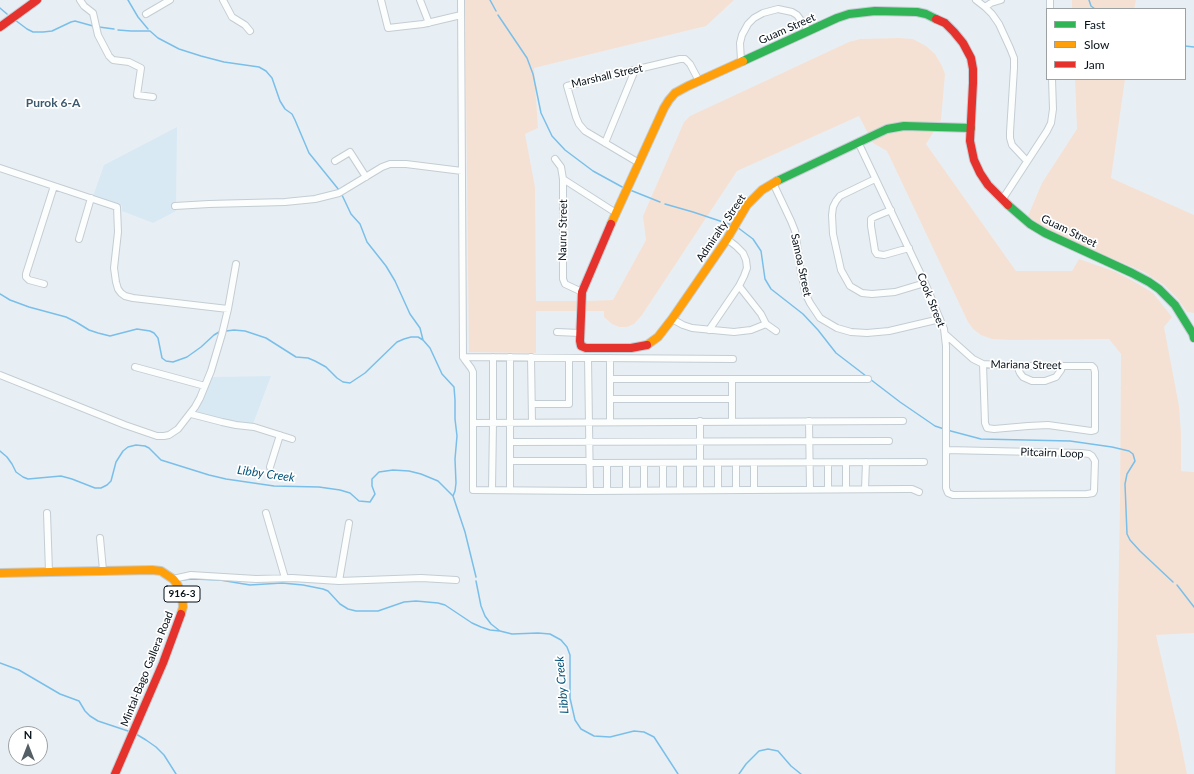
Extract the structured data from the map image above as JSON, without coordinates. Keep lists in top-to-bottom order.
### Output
{
  "streets": {
    "street": [
      "Guam Street",
      "Marshall Street",
      "Admiralty Street",
      "Nauru Street",
      "Samoa Street",
      "Cook Street",
      "Mariana Street",
      "Pitcairn Loop",
      "916-3",
      "Mintal-Bago Gallera Road"
    ]
  },
  "crossings": [
    ["Guam Street", "Marshall Street"],
    ["Guam Street", "Admiralty Street"],
    ["Guam Street", "Nauru Street"],
    ["Admiralty Street", "Samoa Street"],
    ["Admiralty Street", "Cook Street"],
    ["Samoa Street", "Cook Street"],
    ["Cook Street", "Mariana Street"],
    ["Cook Street", "Pitcairn Loop"],
    ["916-3", "Mintal-Bago Gallera Road"]
  ],
  "districts": ["Purok 6-A"],
  "water": ["Libby Creek"],
  "legend": ["Fast", "Slow", "Jam"],
  "north": "top"
}
